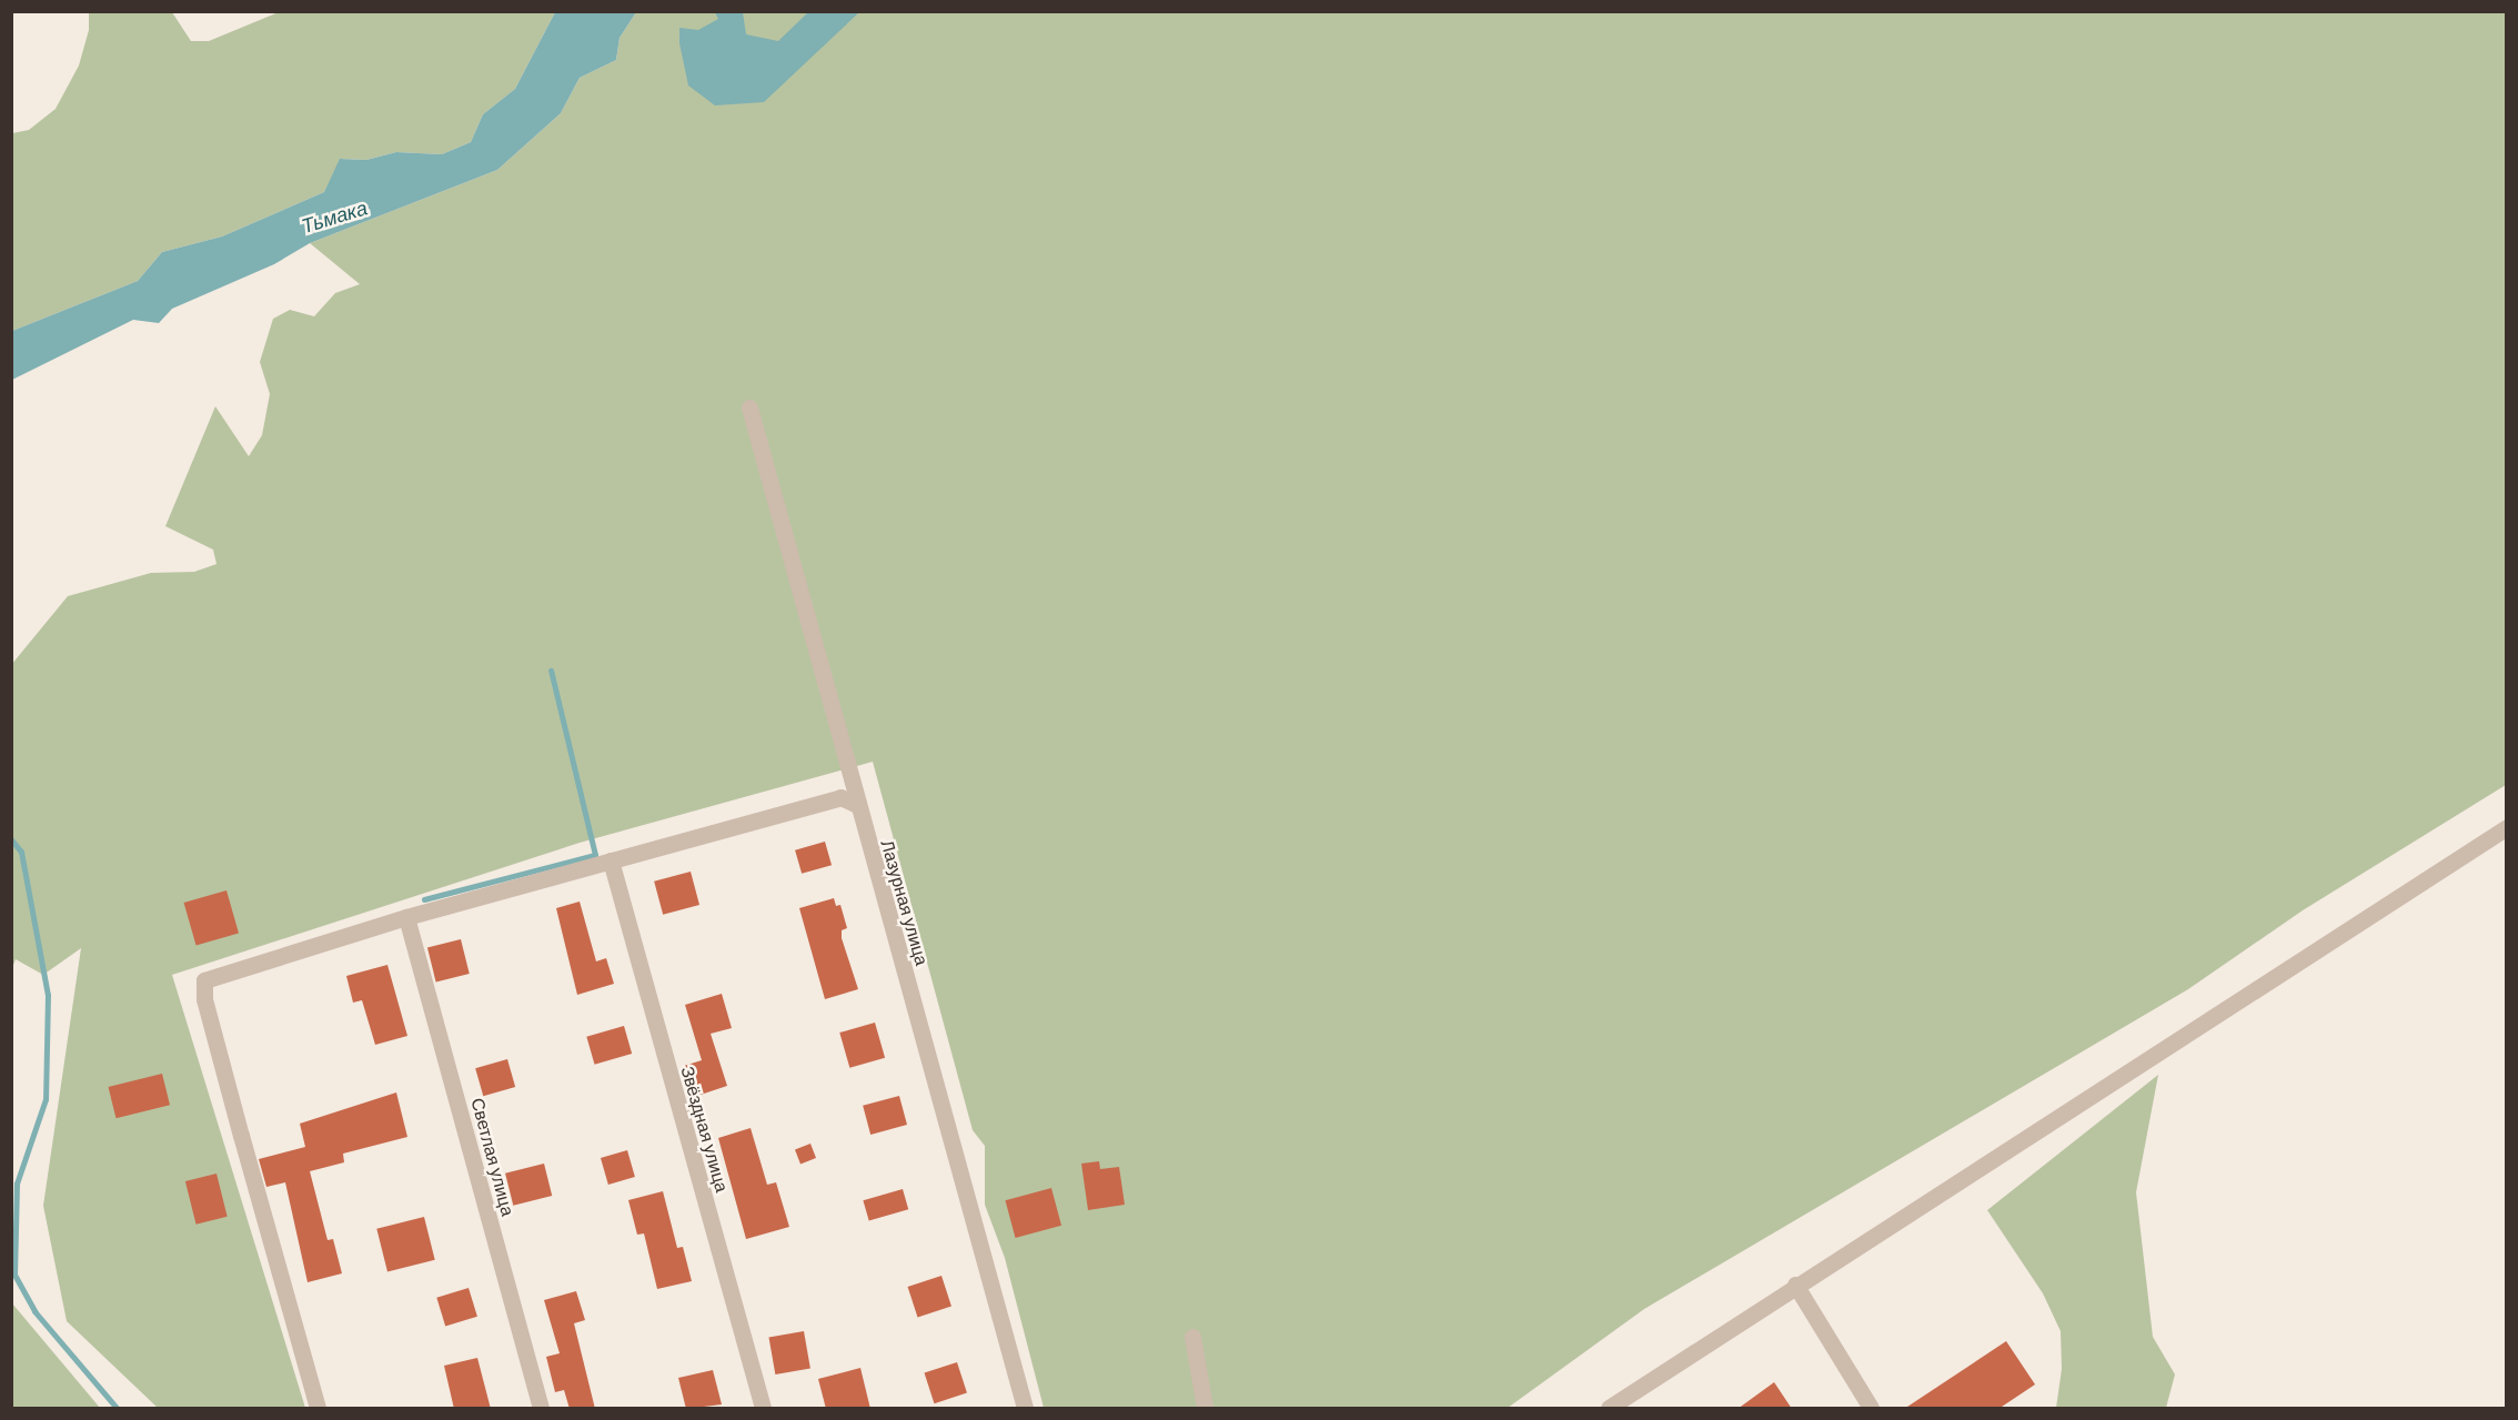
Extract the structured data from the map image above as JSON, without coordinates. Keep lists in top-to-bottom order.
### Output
{
  "streets": {
    "street": ["Лазурная улица", "Звёздная улица", "Светлая улица"]
  },
  "water": ["Тьмака"]
}
